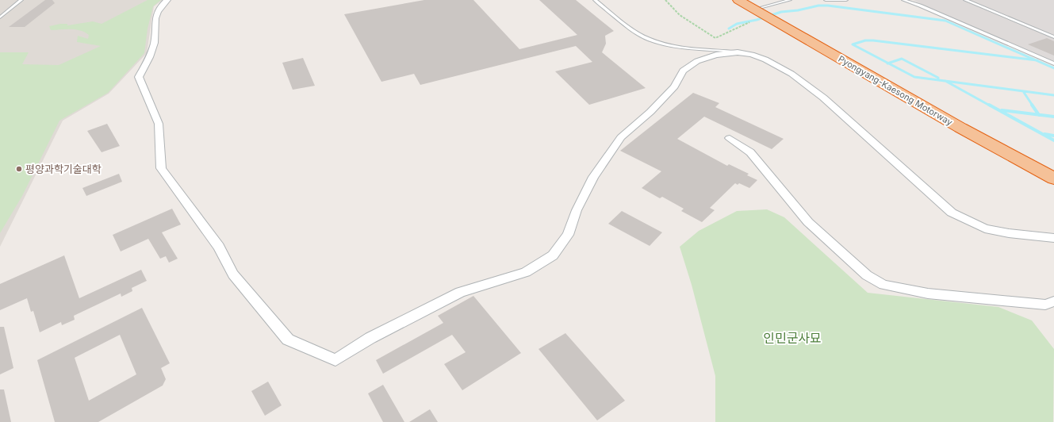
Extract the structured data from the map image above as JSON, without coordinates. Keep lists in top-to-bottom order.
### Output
{
  "streets": {
    "highway": ["Pyongyang-Kaesong Motorway"]
  },
  "parks": ["인민군사묘"],
  "places": ["평양과학기술대학"]
}
